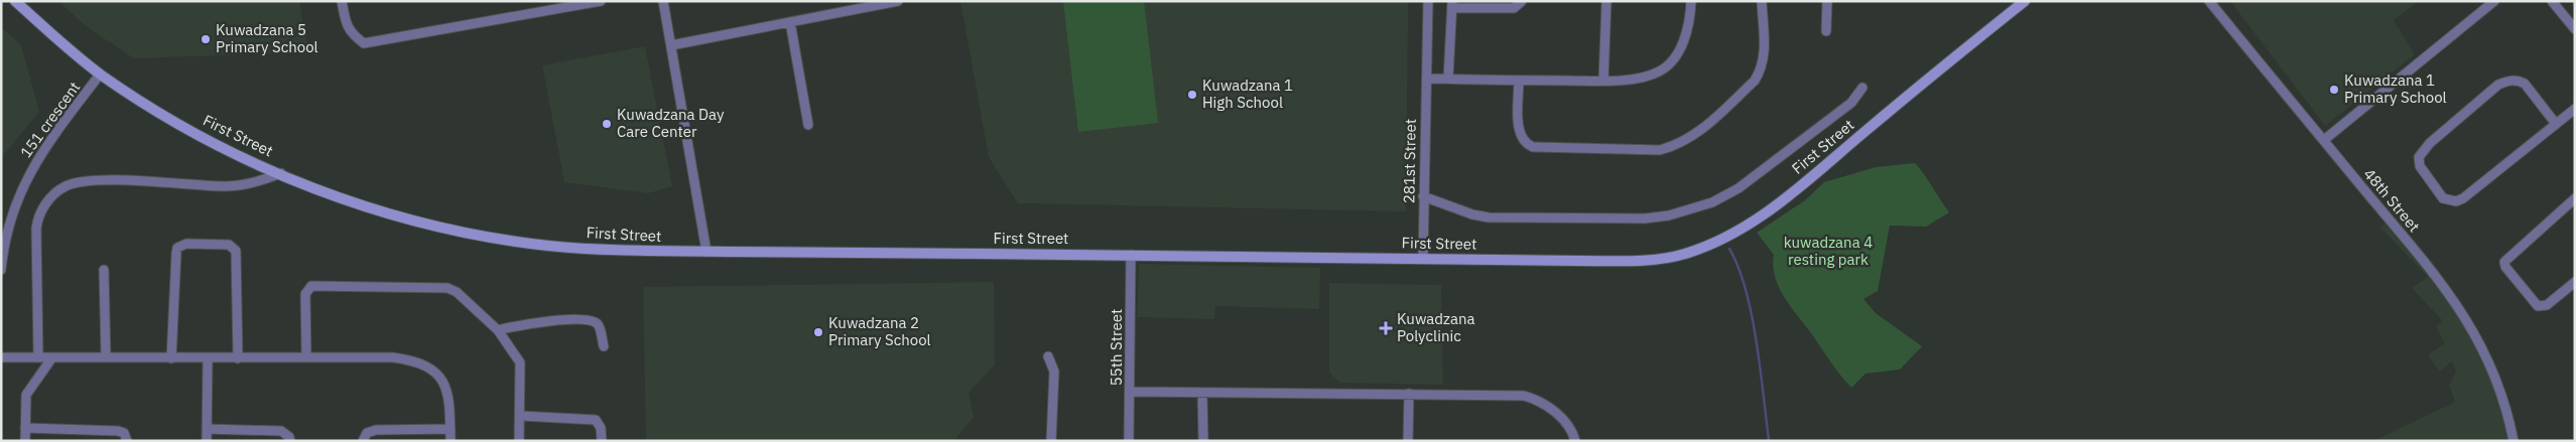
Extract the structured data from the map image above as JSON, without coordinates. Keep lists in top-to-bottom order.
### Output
{
  "streets": {
    "street": [
      "151 crescent",
      "First Street",
      "281st Street",
      "48th Street",
      "55th Street"
    ]
  },
  "crossings": [
    ["151 crescent", "First Street"],
    ["First Street", "281st Street"],
    ["First Street", "55th Street"]
  ],
  "parks": ["kuwadzana 4 resting park"],
  "places": {
    "other": [
      "Kuwadzana 5 Primary School",
      "Kuwadzana 1 Primary School",
      "Kuwadzana 1 High School",
      "Kuwadzana Day Care Center",
      "Kuwadzana 2 Primary School"
    ],
    "health": ["Kuwadzana Polyclinic"]
  }
}
